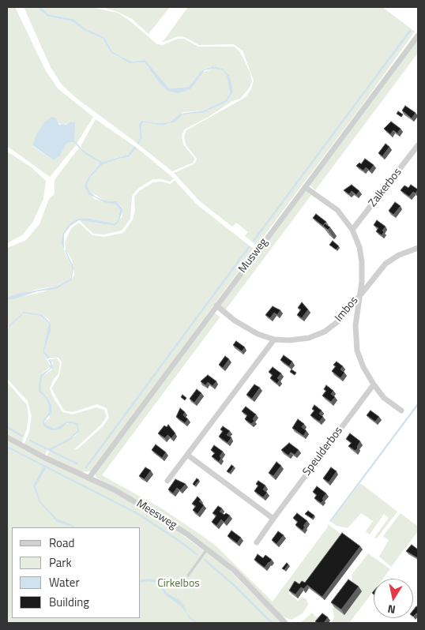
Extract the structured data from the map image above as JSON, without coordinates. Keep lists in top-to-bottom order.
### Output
{
  "streets": {
    "street": [
      "Zalkerbos",
      "Musweg",
      "Imbos",
      "Speulderbos",
      "Meesweg"
    ]
  },
  "crossings": [
    ["Zalkerbos", "Imbos"],
    ["Musweg", "Imbos"],
    ["Musweg", "Meesweg"]
  ],
  "parks": ["Cirkelbos"],
  "legend": [
    "Road",
    "Park",
    "Water",
    "Building"
  ],
  "north": "bottom"
}
